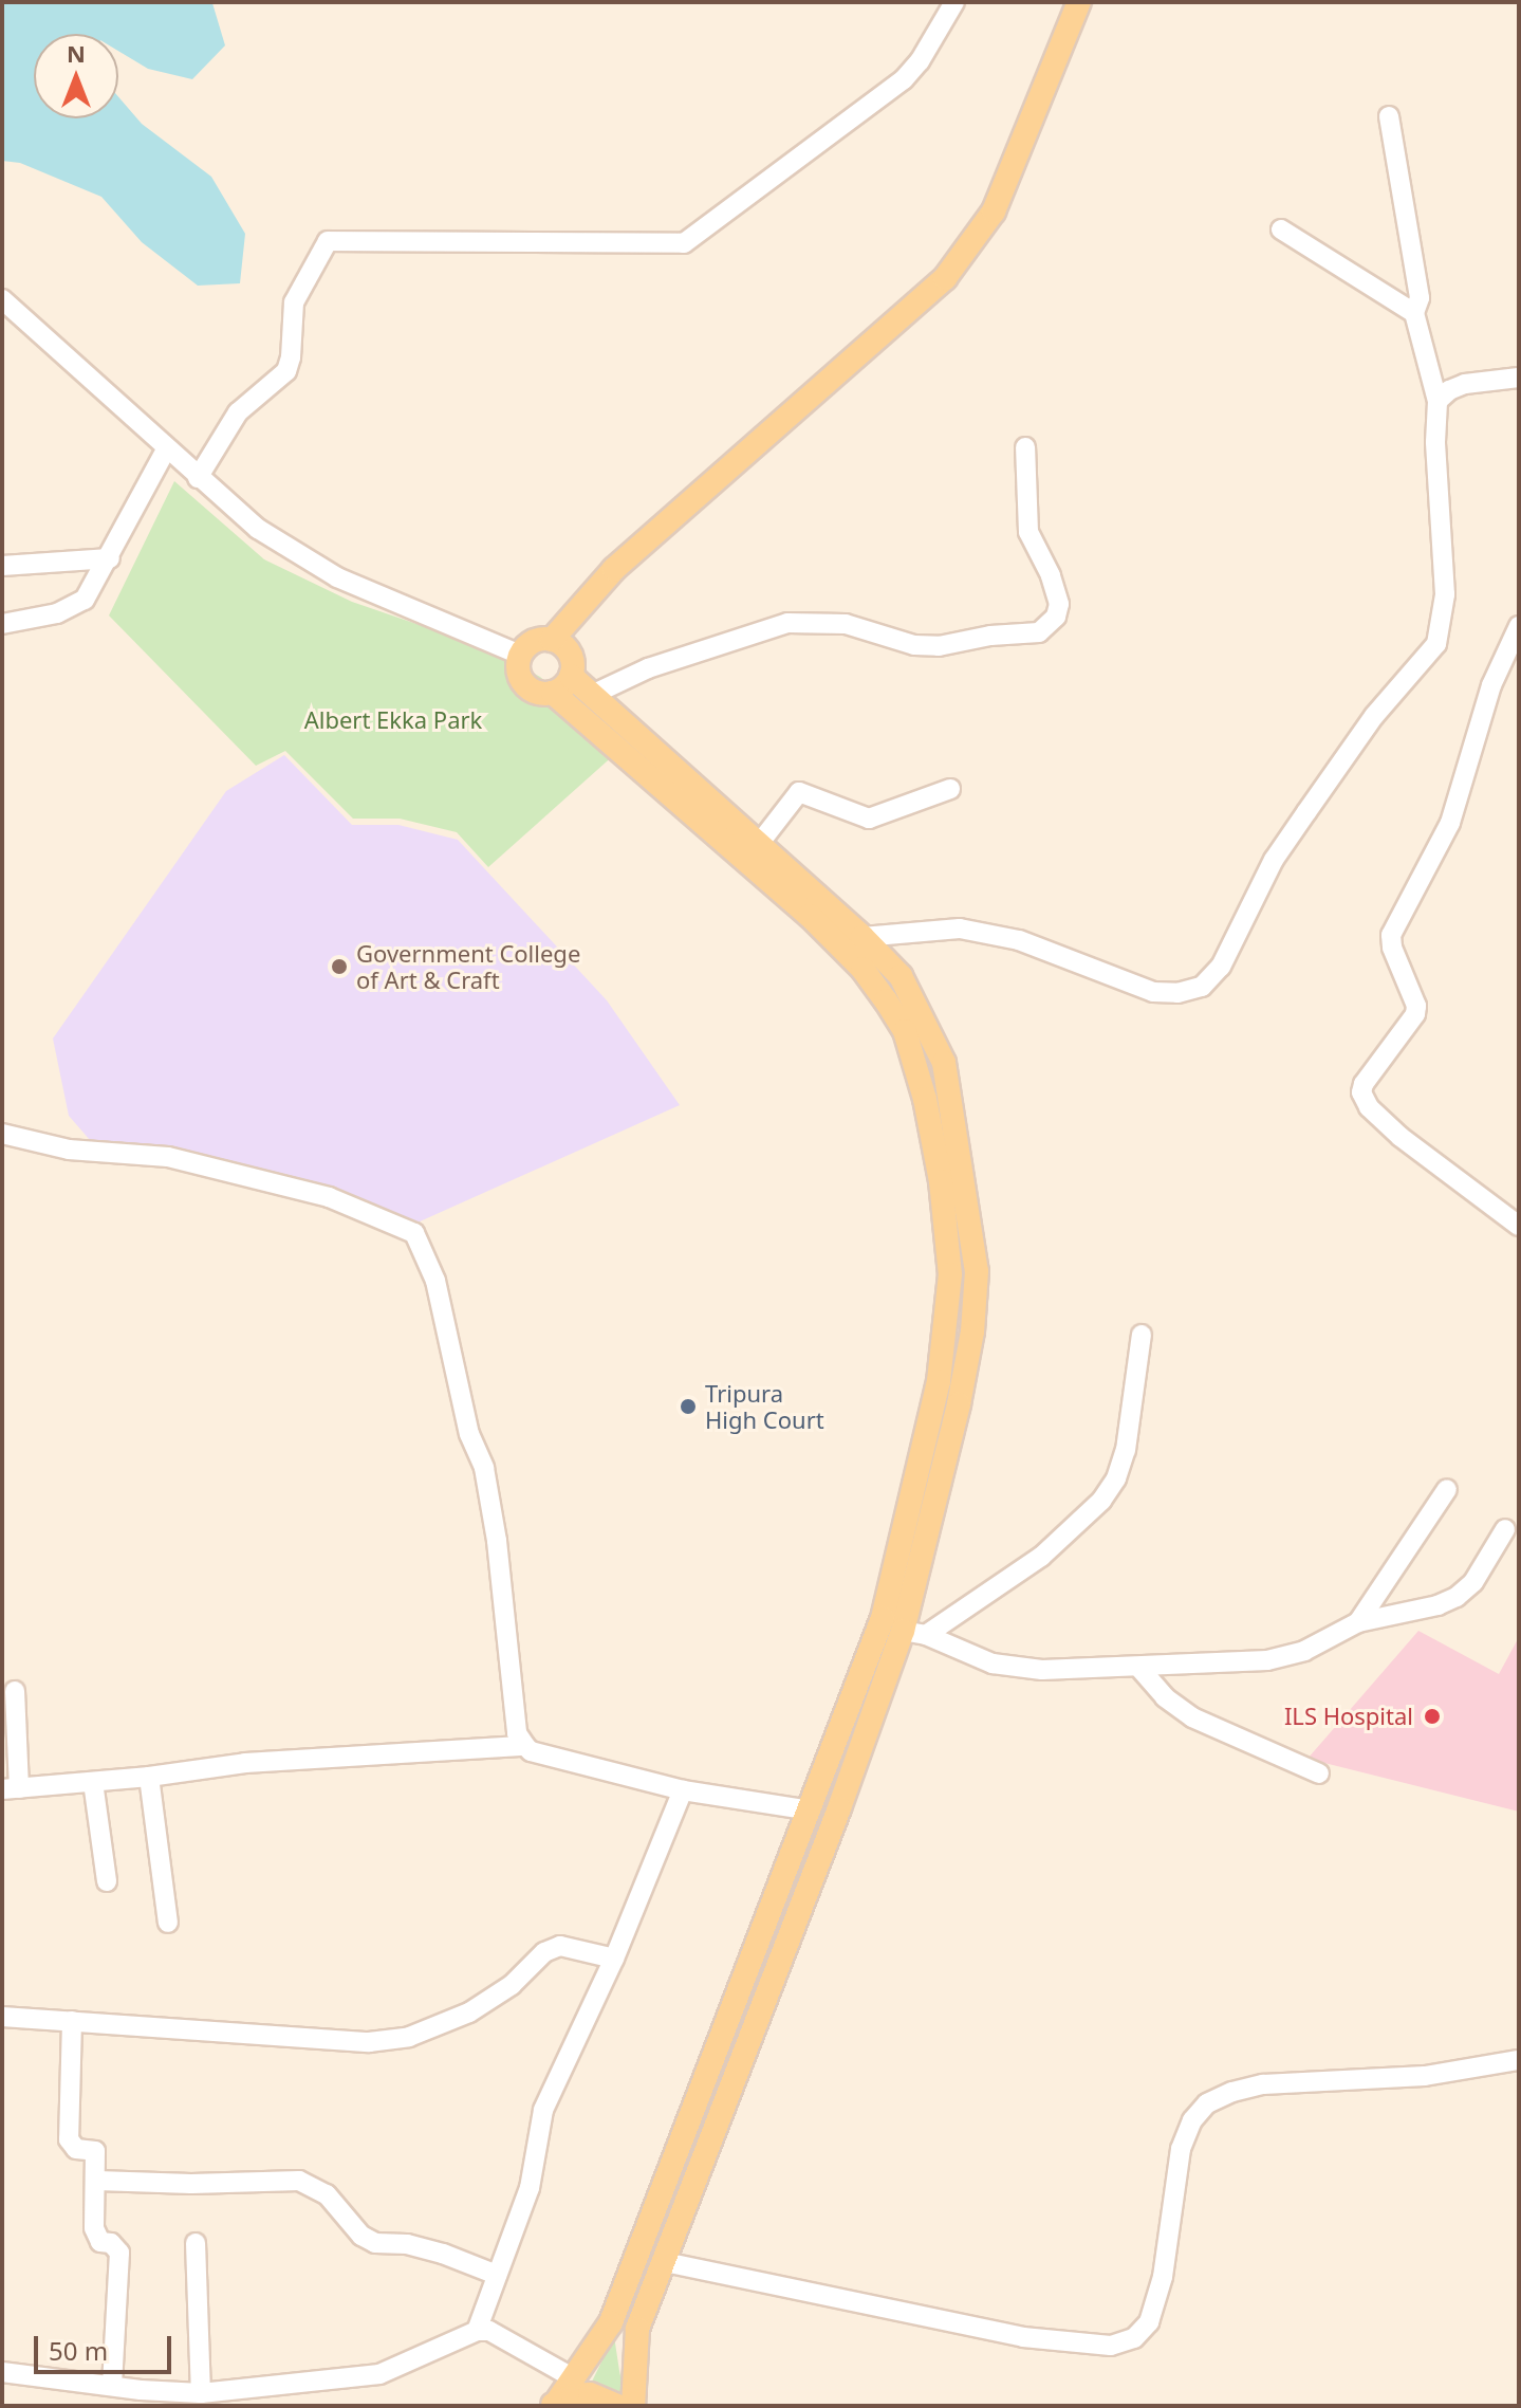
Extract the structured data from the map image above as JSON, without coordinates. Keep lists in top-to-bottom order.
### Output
{
  "parks": ["Albert Ekka Park"],
  "places": ["Government College of Art & Craft", "Tripura High Court", "ILS Hospital"],
  "scale_bar": "50 m",
  "north": "top"
}
